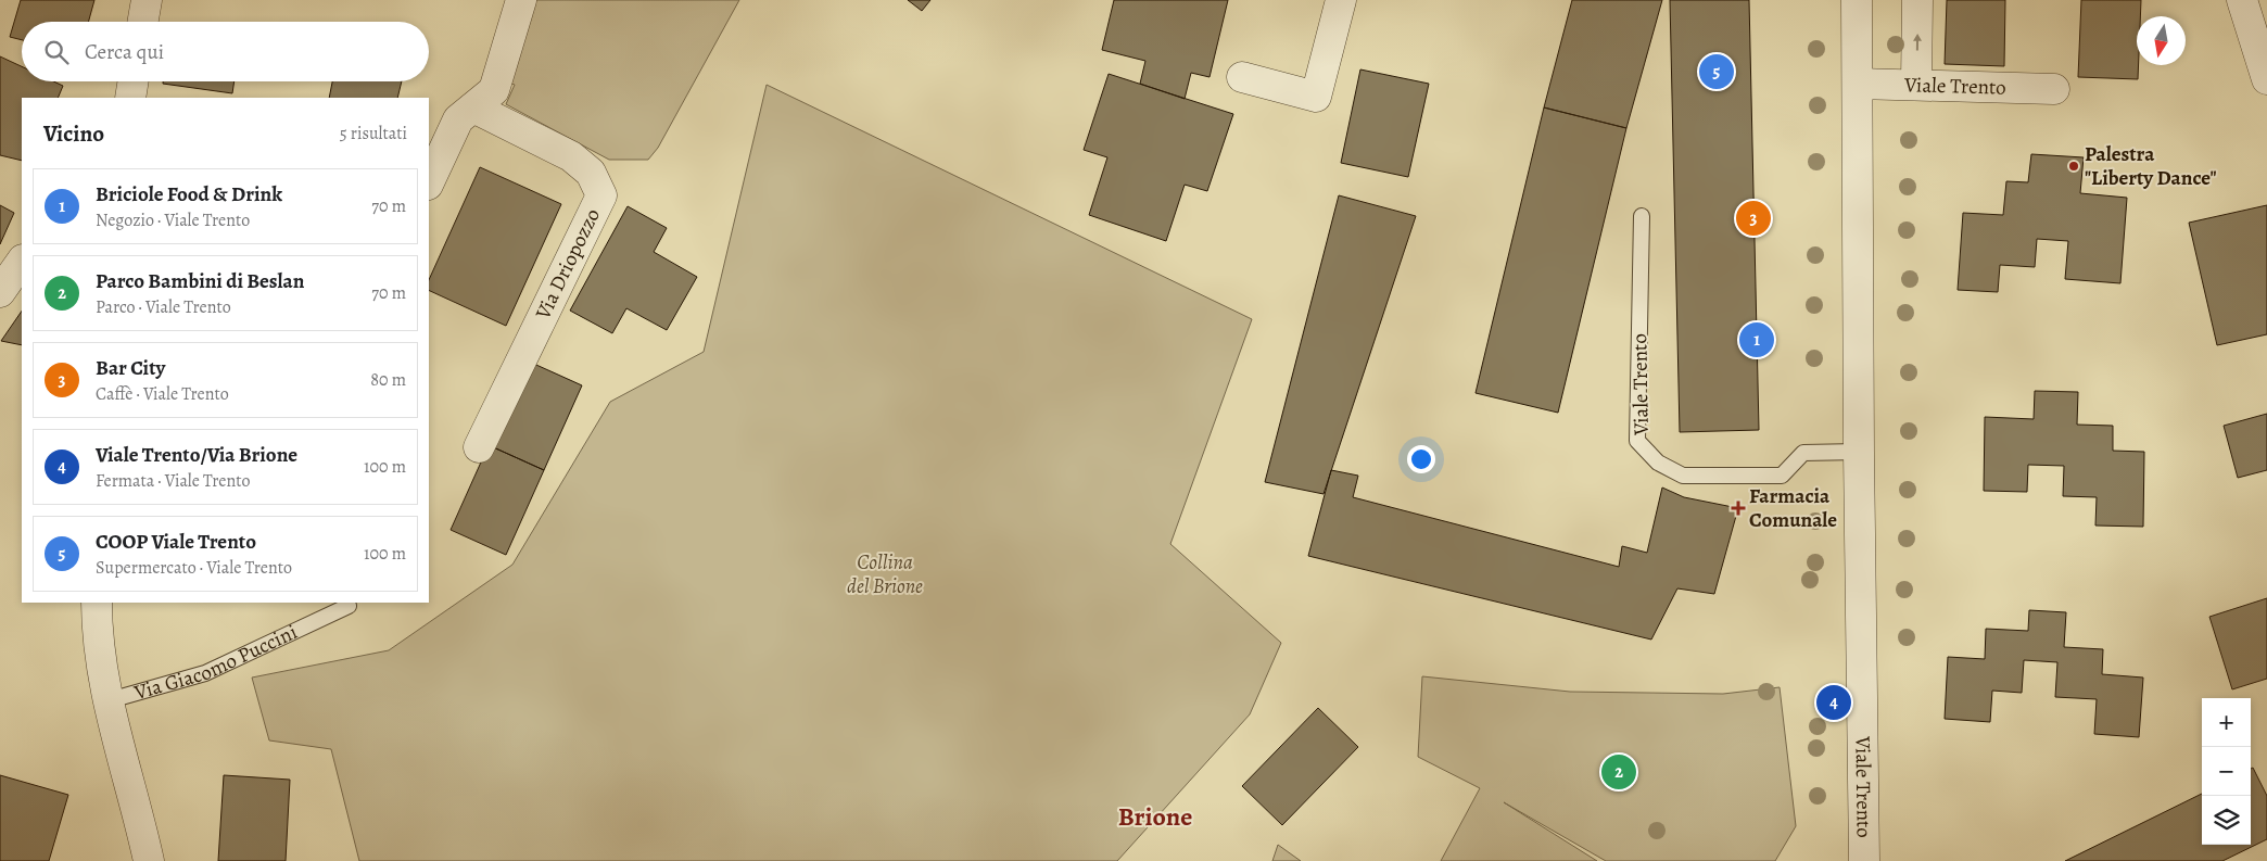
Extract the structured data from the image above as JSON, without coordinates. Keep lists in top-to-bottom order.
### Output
{
  "streets": {
    "street": ["Viale Trento", "Via Driopozzo", "Via Giacomo Puccini"]
  },
  "districts": ["Brione"],
  "parks": ["Collina del Brione"],
  "places": {
    "other": ["Palestra \"Liberty Dance\""],
    "health": ["Farmacia Comunale"]
  },
  "north": "bottom",
  "page": {
    "search": "Cerca qui",
    "pins": [
      "5",
      "3",
      "1",
      "4",
      "2"
    ],
    "heading": ["Vicino", "5 risultati"],
    "list": [
      {
        "mark": "1",
        "name": "Briciole Food & Drink",
        "note": "Negozio · Viale Trento",
        "value": "70 m"
      },
      {
        "mark": "2",
        "name": "Parco Bambini di Beslan",
        "note": "Parco · Viale Trento",
        "value": "70 m"
      },
      {
        "mark": "3",
        "name": "Bar City",
        "note": "Caffè · Viale Trento",
        "value": "80 m"
      },
      {
        "mark": "4",
        "name": "Viale Trento/Via Brione",
        "note": "Fermata · Viale Trento",
        "value": "100 m"
      },
      {
        "mark": "5",
        "name": "COOP Viale Trento",
        "note": "Supermercato · Viale Trento",
        "value": "100 m"
      }
    ],
    "map_buttons": ["+", "−"]
  }
}
